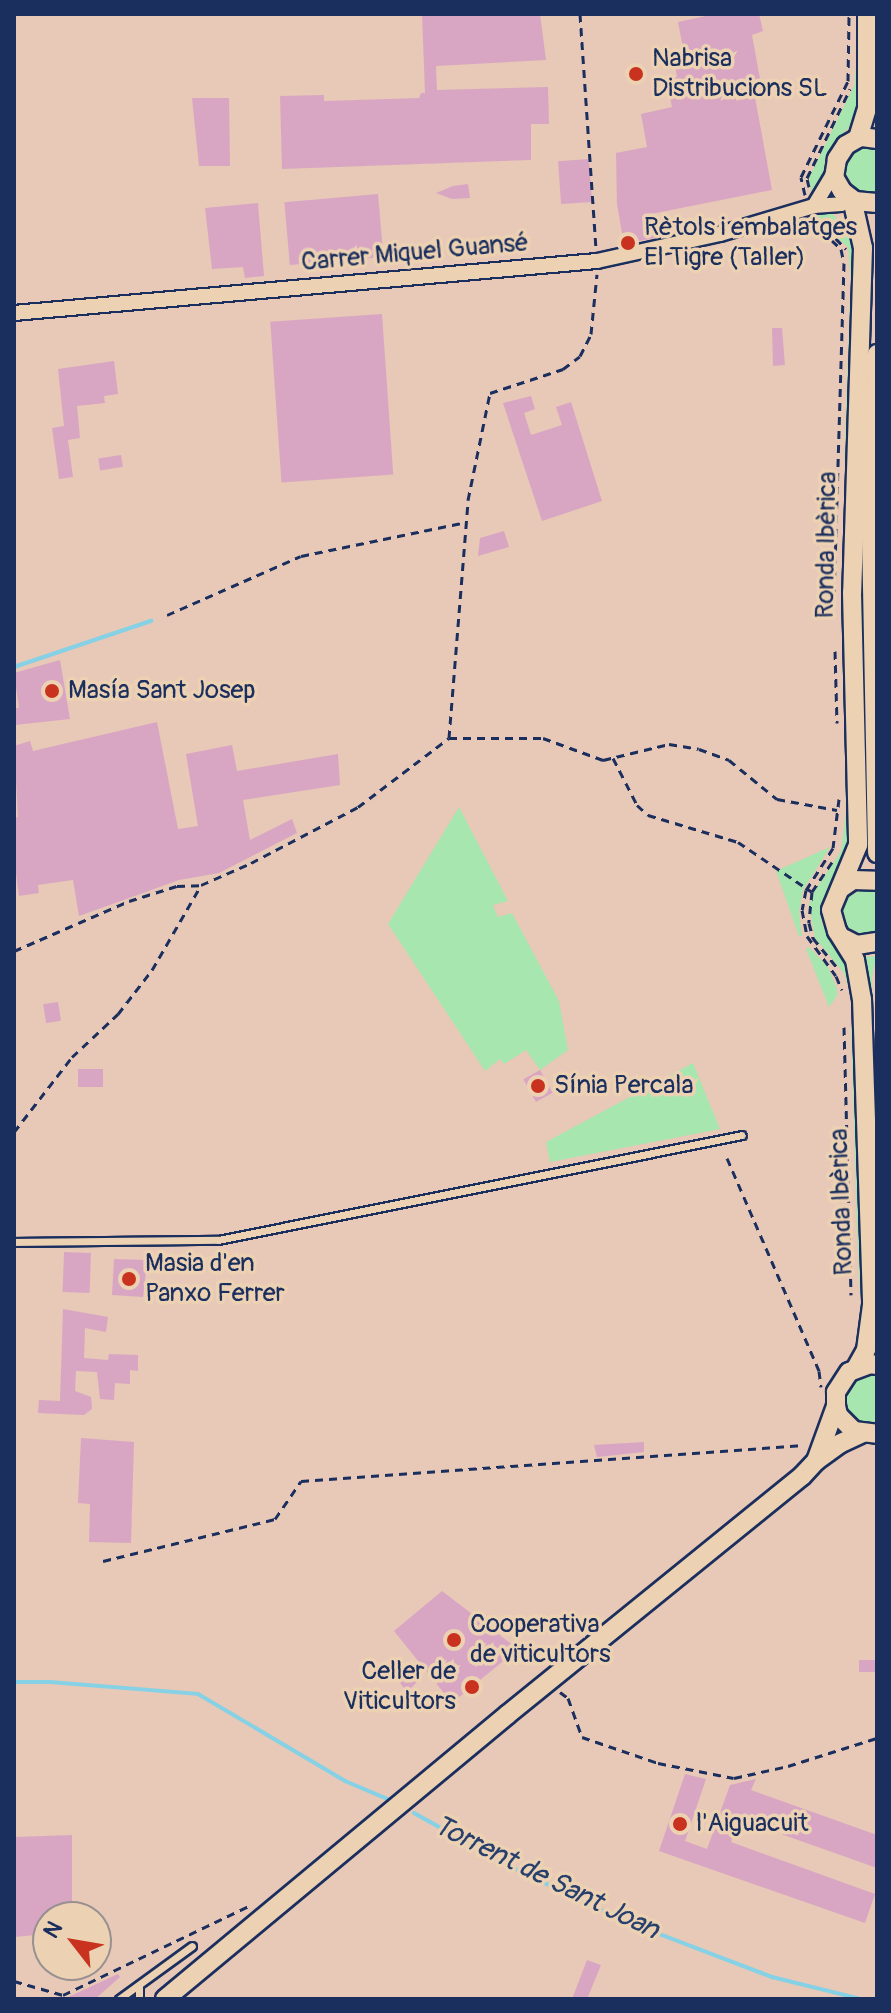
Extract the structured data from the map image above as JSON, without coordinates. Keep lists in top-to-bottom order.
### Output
{
  "streets": {
    "street": ["Carrer Miquel Guansé", "Ronda Ibèrica"]
  },
  "crossings": [
    ["Carrer Miquel Guansé", "Ronda Ibèrica"]
  ],
  "water": ["Torrent de Sant Joan"],
  "places": [
    "Nabrisa Distribucions SL",
    "Rètols i embalatges El Tigre (Taller)",
    "Masía Sant Josep",
    "Sínia Percala",
    "Masia d'en Panxo Ferrer",
    "Cooperativa de viticultors",
    "Celler de Viticultors",
    "l'Aiguacuit"
  ],
  "north": "top left"
}
